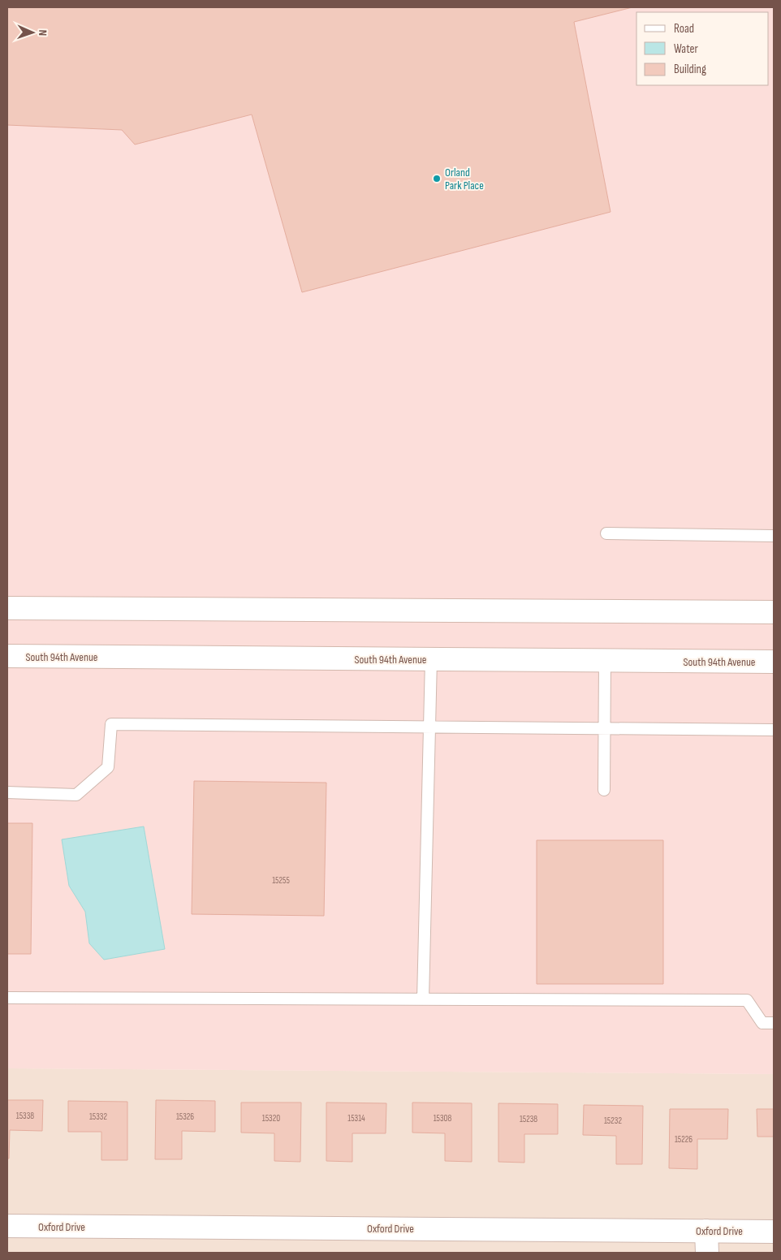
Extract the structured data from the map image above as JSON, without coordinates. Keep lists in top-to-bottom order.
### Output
{
  "streets": {
    "street": ["South 94th Avenue", "Oxford Drive"]
  },
  "places": ["Orland Park Place"],
  "house_numbers": [
    "15255",
    "15338",
    "15332",
    "15326",
    "15320",
    "15314",
    "15308",
    "15238",
    "15232",
    "15226"
  ],
  "legend": ["Road", "Water", "Building"],
  "north": "right"
}
